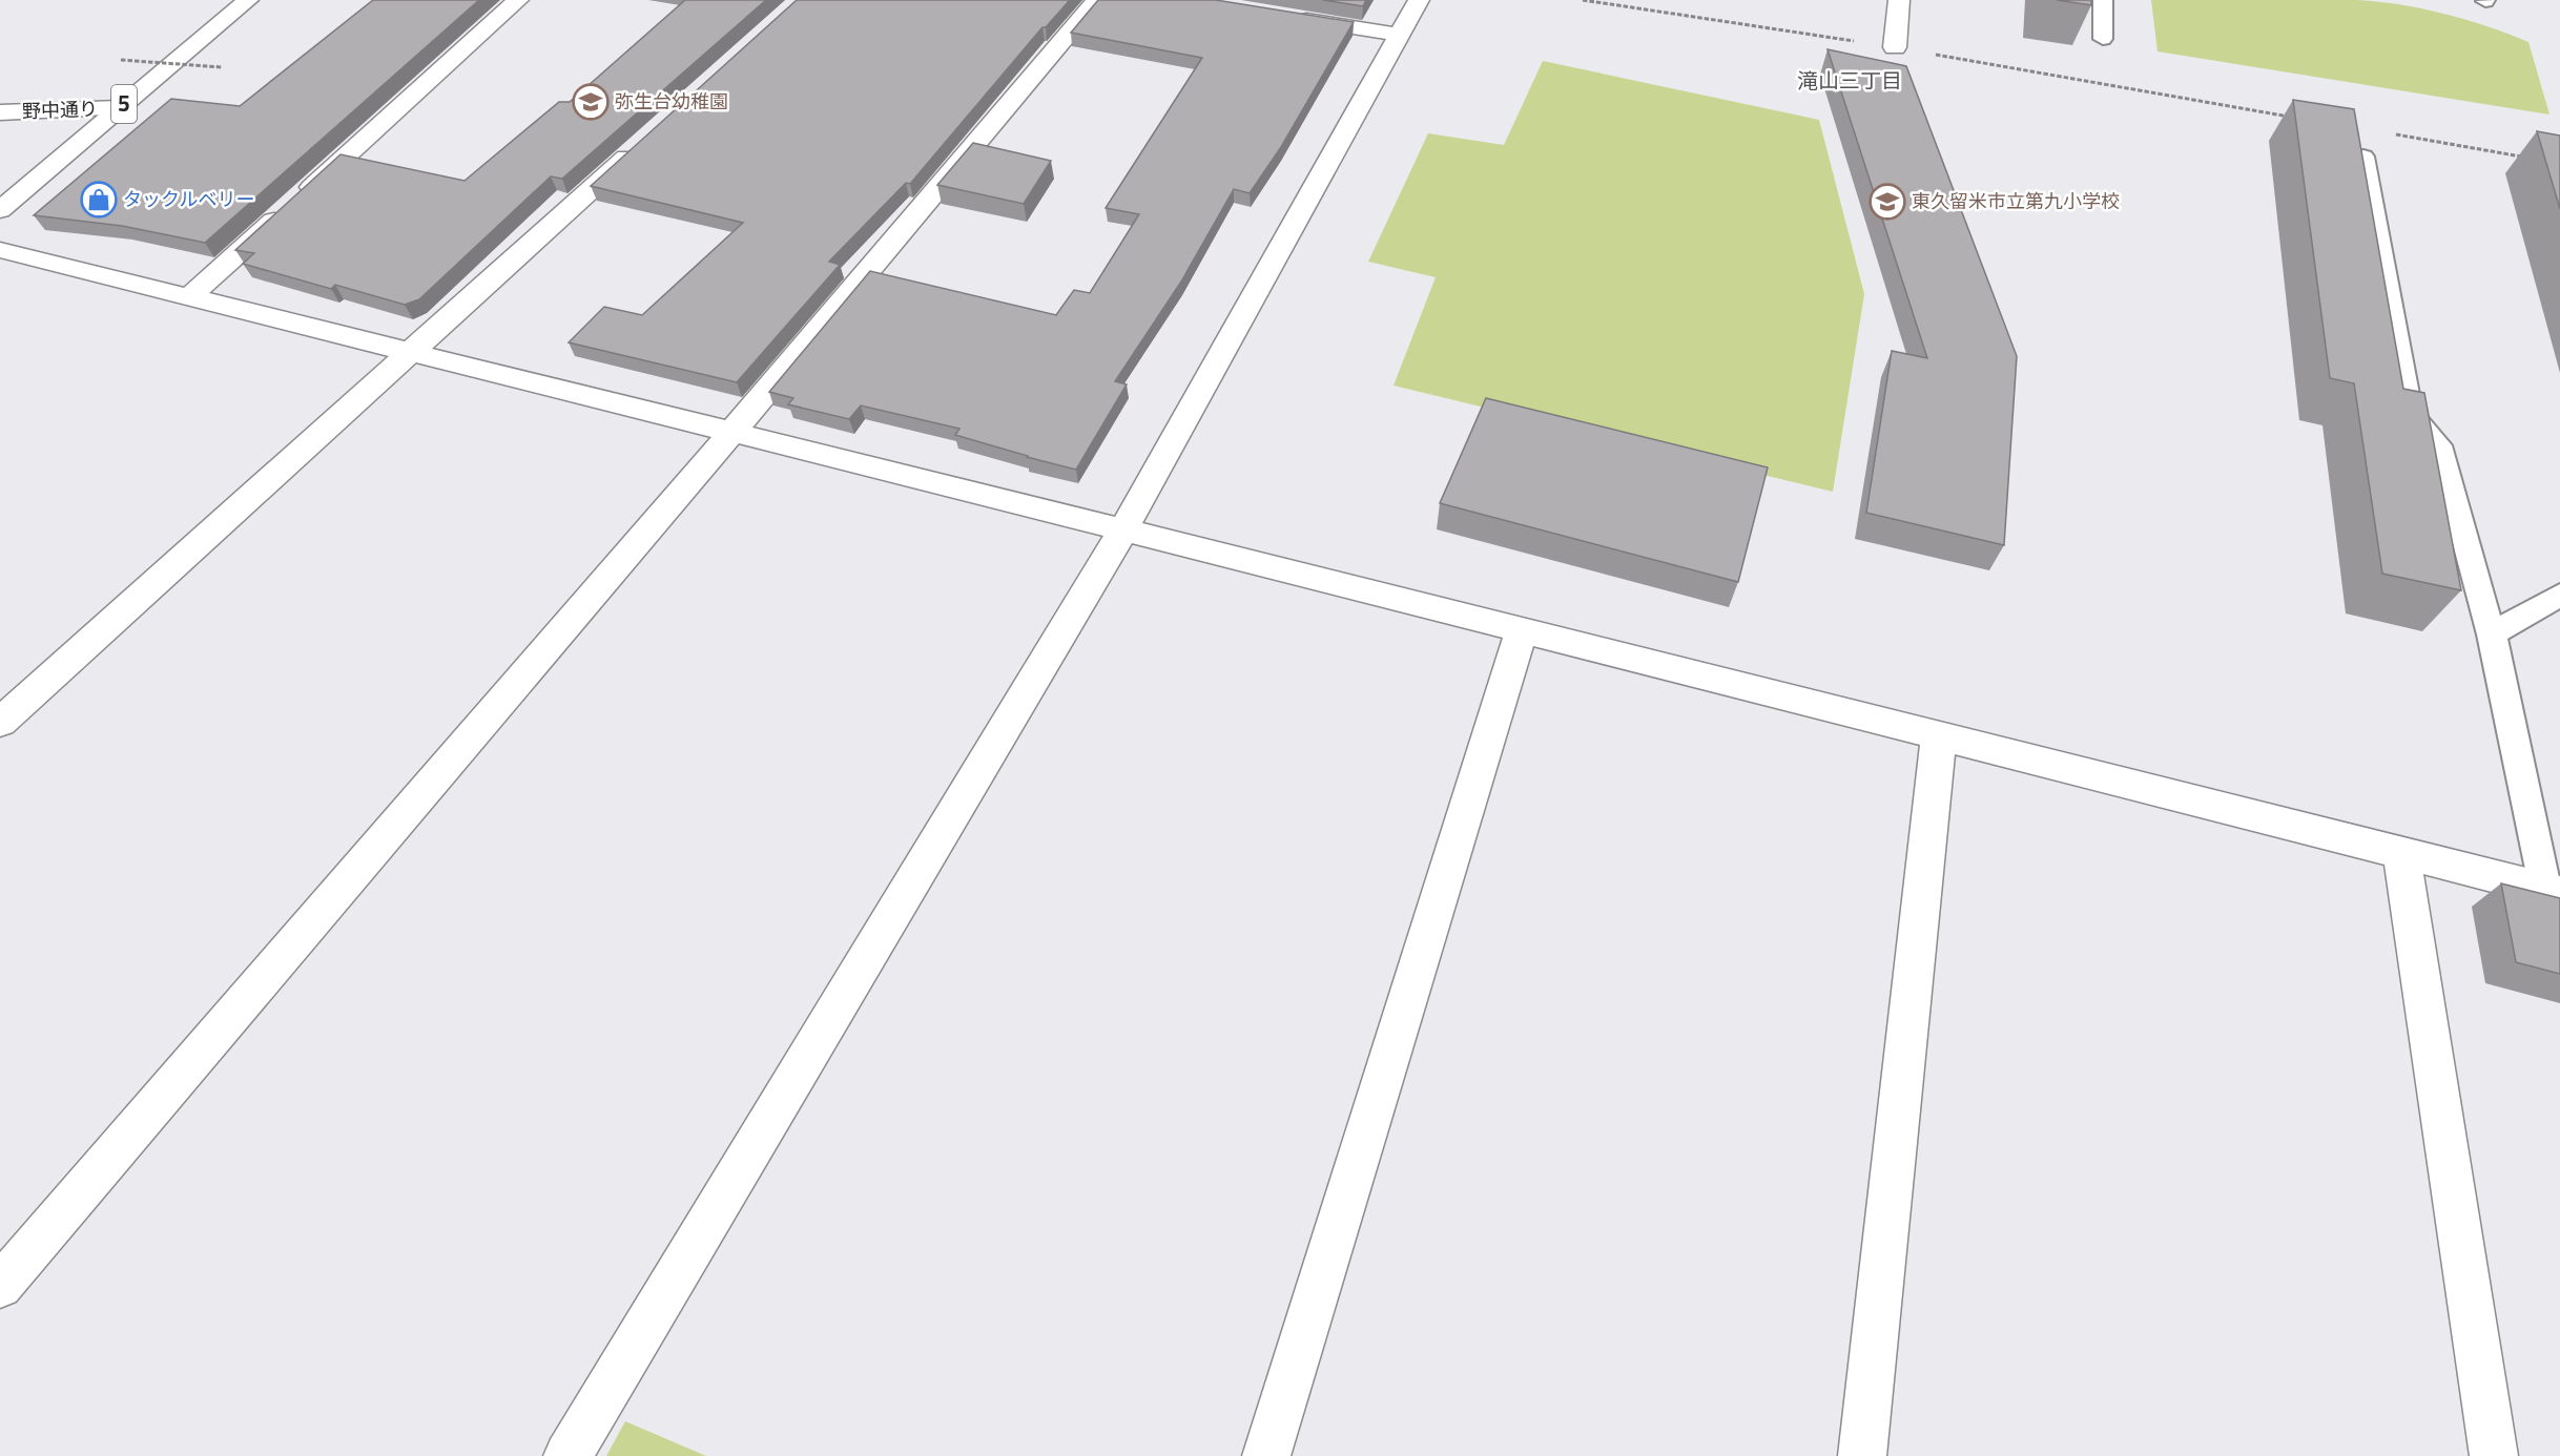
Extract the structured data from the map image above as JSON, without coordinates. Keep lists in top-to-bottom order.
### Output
{
  "streets": {
    "street": ["5", "野中通り"]
  },
  "crossings": [
    ["5", "野中通り"]
  ],
  "districts": ["滝山三丁目"],
  "places": {
    "school or university": ["弥生台幼稚園", "東久留米市立第九小学校"],
    "shop": ["タックルベリー"]
  }
}
